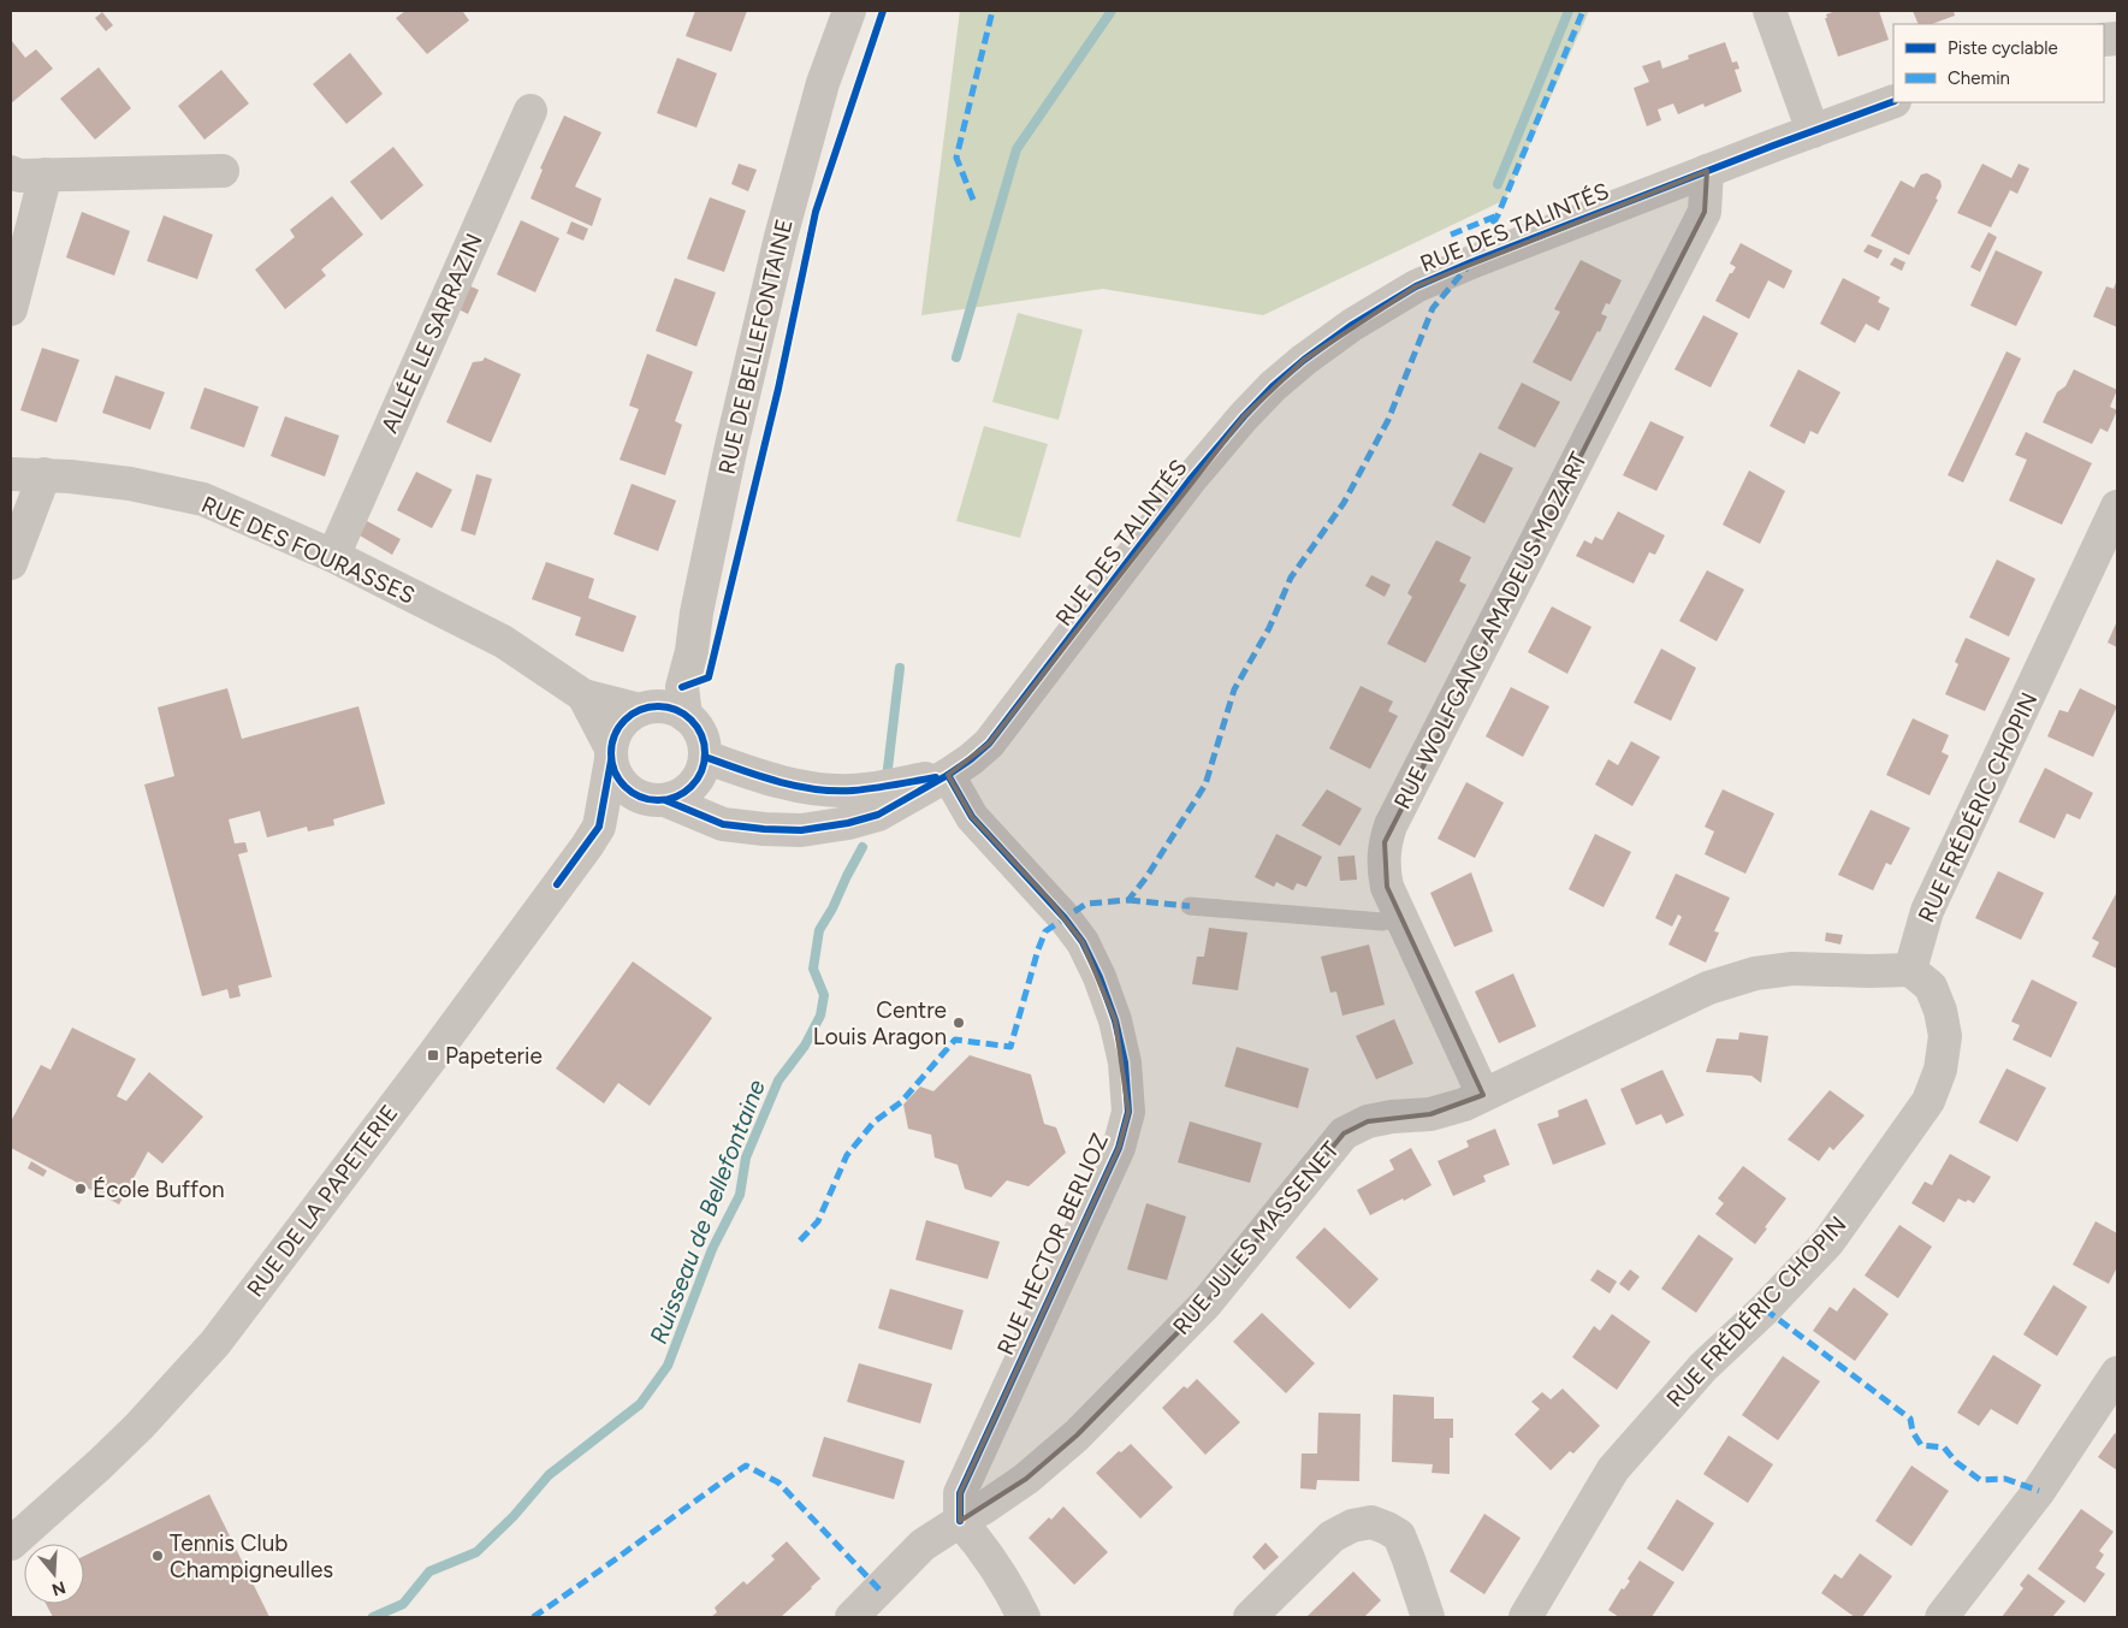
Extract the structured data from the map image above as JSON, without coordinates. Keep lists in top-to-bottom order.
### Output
{
  "streets": {
    "street": [
      "RUE DES TALINTÉS",
      "ALLÉE LE SARRAZIN",
      "RUE DE BELLEFONTAINE",
      "RUE DES FOURASSES",
      "RUE WOLFGANG AMADEUS MOZART",
      "RUE FRÉDÉRIC CHOPIN",
      "RUE DE LA PAPETERIE",
      "RUE JULES MASSENET",
      "RUE HECTOR BERLIOZ"
    ]
  },
  "crossings": [
    ["RUE DES TALINTÉS", "RUE DE BELLEFONTAINE"],
    ["RUE DES TALINTÉS", "RUE WOLFGANG AMADEUS MOZART"],
    ["RUE DES TALINTÉS", "RUE DE LA PAPETERIE"],
    ["RUE DES TALINTÉS", "RUE HECTOR BERLIOZ"],
    ["ALLÉE LE SARRAZIN", "RUE DES FOURASSES"],
    ["RUE DE BELLEFONTAINE", "RUE DE LA PAPETERIE"],
    ["RUE WOLFGANG AMADEUS MOZART", "RUE JULES MASSENET"],
    ["RUE FRÉDÉRIC CHOPIN", "RUE JULES MASSENET"],
    ["RUE JULES MASSENET", "RUE HECTOR BERLIOZ"]
  ],
  "water": ["Ruisseau de Bellefontaine"],
  "places": {
    "other": ["Centre Louis Aragon", "École Buffon", "Tennis Club Champigneulles"],
    "transit": ["Papeterie"]
  },
  "legend": ["Piste cyclable", "Chemin"],
  "north": "bottom"
}
